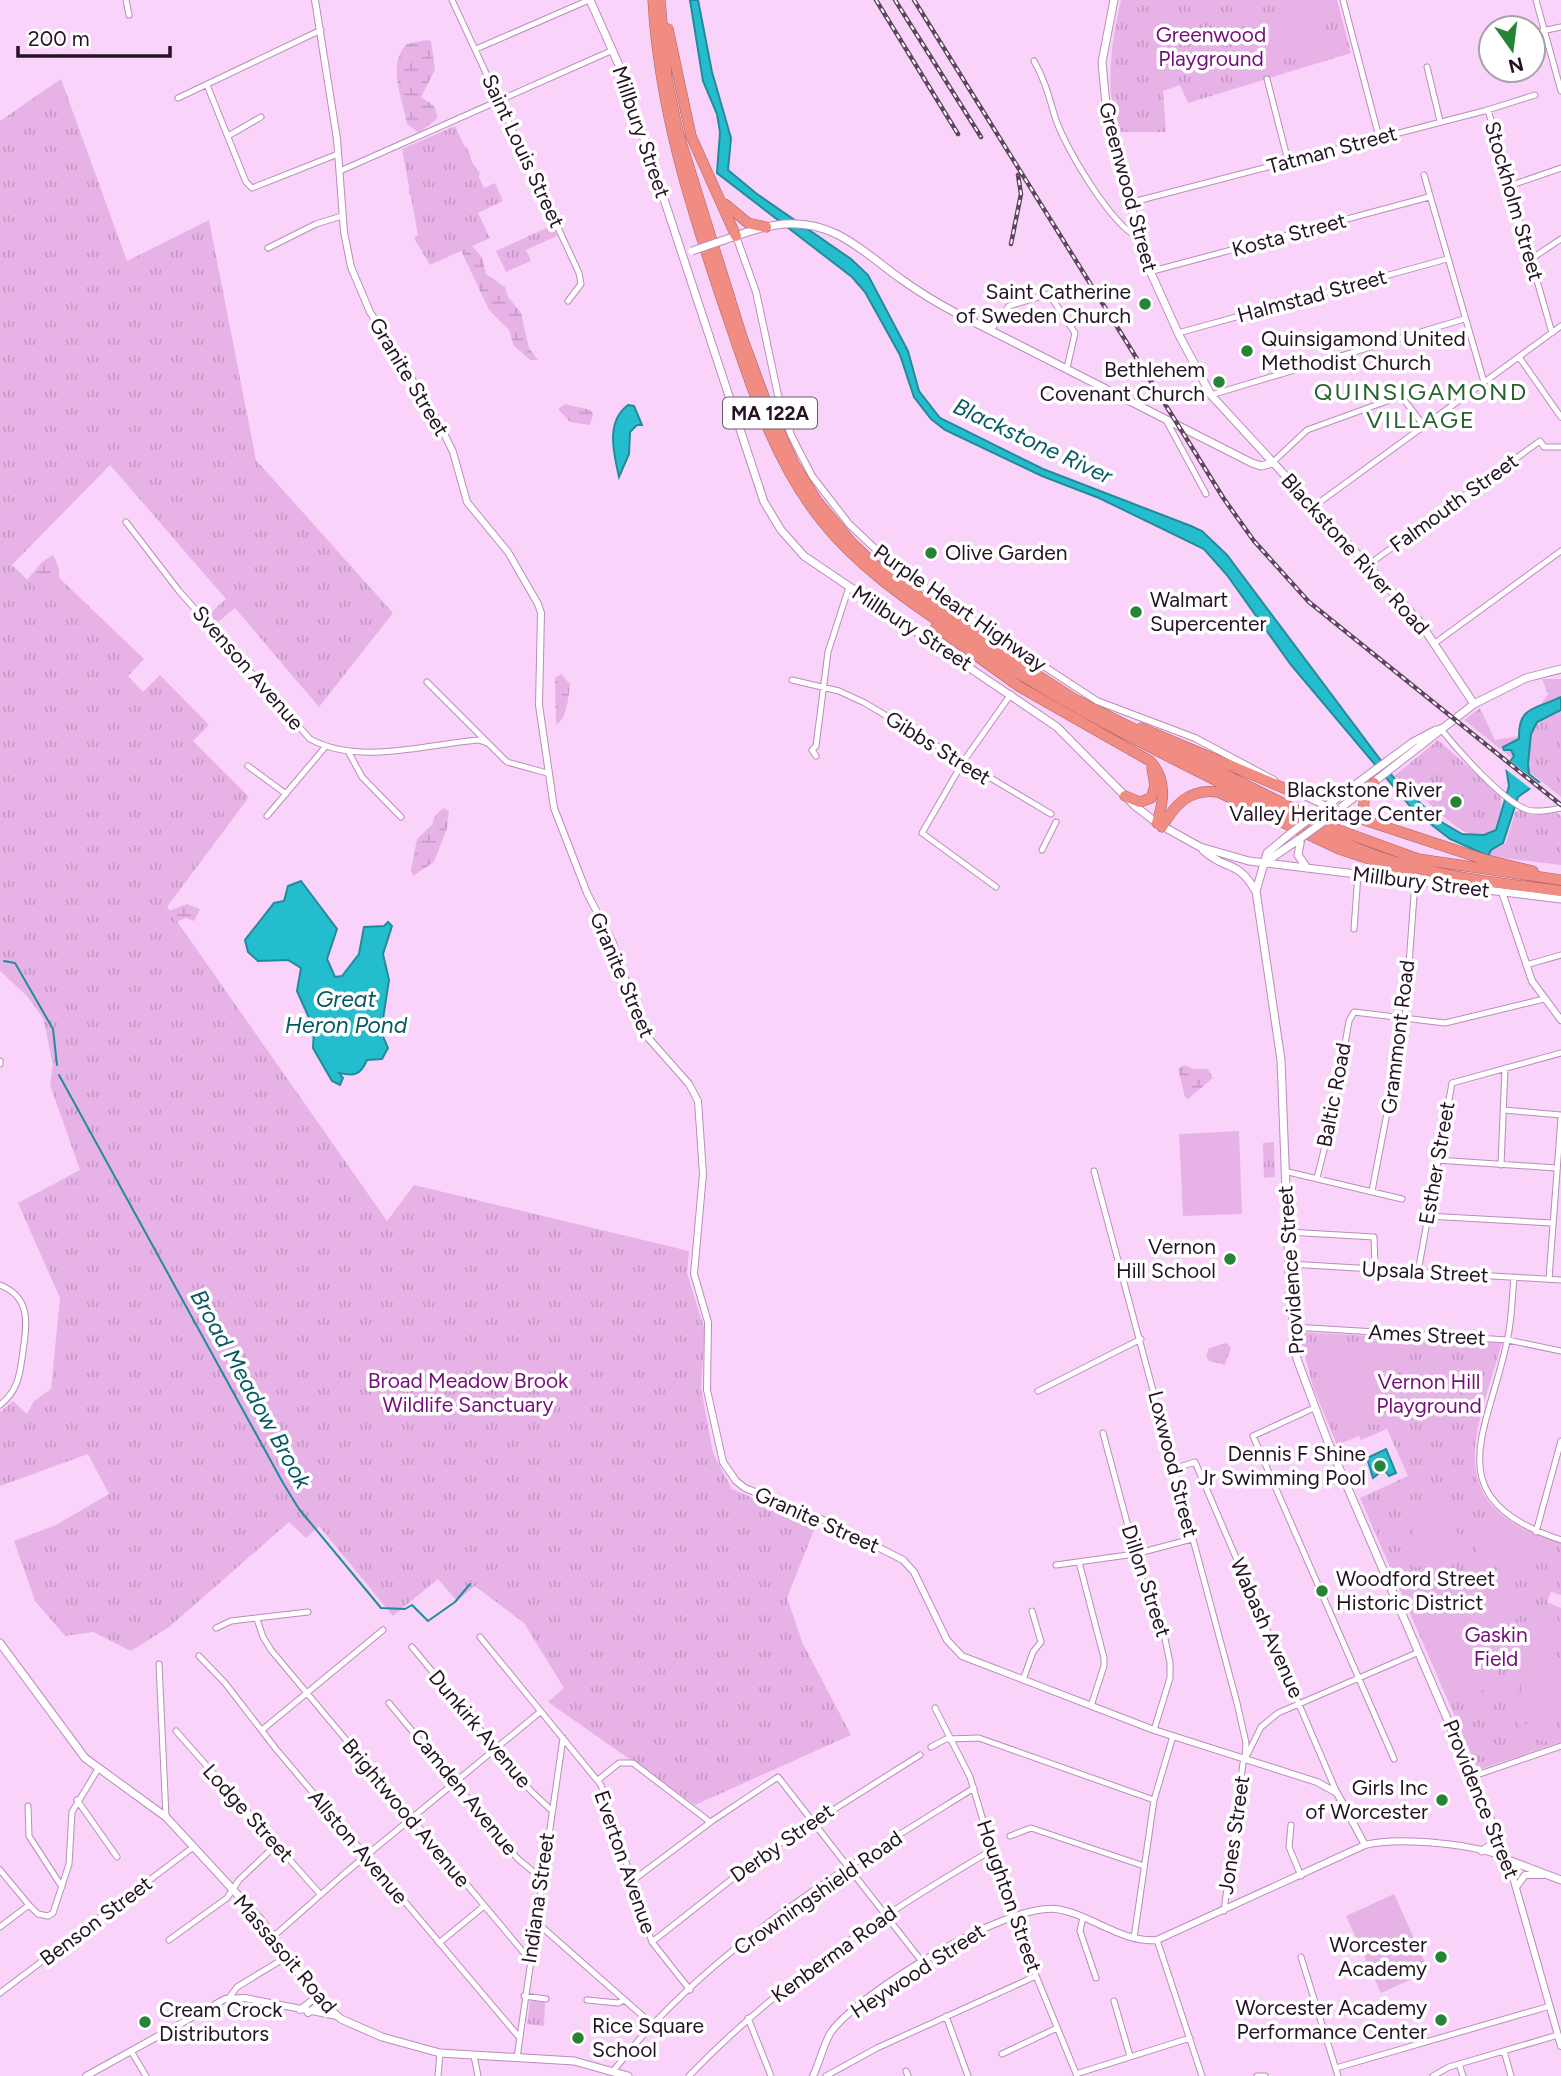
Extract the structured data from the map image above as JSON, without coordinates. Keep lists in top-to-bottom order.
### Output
{
  "streets": {
    "highway": ["MA 122A", "Purple Heart Highway"],
    "main road": [
      "Millbury Street",
      "Greenwood Street",
      "Blackstone River Road",
      "Providence Street",
      "Massasoit Road"
    ],
    "street": [
      "Tatman Street",
      "Saint Louis Street",
      "Stockholm Street",
      "Kosta Street",
      "Halmstad Street",
      "Granite Street",
      "Falmouth Street",
      "Svenson Avenue",
      "Gibbs Street",
      "Grammont Road",
      "Baltic Road",
      "Esther Street",
      "Upsala Street",
      "Ames Street",
      "Loxwood Street",
      "Dillon Street",
      "Wabash Avenue",
      "Dunkirk Avenue",
      "Camden Avenue",
      "Lodge Street",
      "Brightwood Avenue",
      "Jones Street",
      "Derby Street",
      "Allston Avenue",
      "Everton Avenue",
      "Crowningshield Road",
      "Houghton Street",
      "Indiana Street",
      "Benson Street",
      "Kenberma Road",
      "Heywood Street"
    ]
  },
  "crossings": [
    ["Millbury Street", "Blackstone River Road"],
    ["Millbury Street", "Grammont Road"],
    ["Millbury Street", "Providence Street"],
    ["Tatman Street", "Greenwood Street"],
    ["Tatman Street", "Stockholm Street"],
    ["Greenwood Street", "Kosta Street"],
    ["Greenwood Street", "Halmstad Street"],
    ["Greenwood Street", "Blackstone River Road"],
    ["Granite Street", "Loxwood Street"],
    ["Granite Street", "Dillon Street"],
    ["Granite Street", "Wabash Avenue"],
    ["Granite Street", "Jones Street"],
    ["MA 122A", "Purple Heart Highway"],
    ["Falmouth Street", "Blackstone River Road"],
    ["Grammont Road", "Baltic Road"],
    ["Esther Street", "Upsala Street"],
    ["Providence Street", "Upsala Street"],
    ["Providence Street", "Ames Street"],
    ["Loxwood Street", "Wabash Avenue"],
    ["Loxwood Street", "Jones Street"],
    ["Dunkirk Avenue", "Indiana Street"],
    ["Camden Avenue", "Indiana Street"],
    ["Brightwood Avenue", "Indiana Street"],
    ["Jones Street", "Heywood Street"],
    ["Derby Street", "Everton Avenue"],
    ["Allston Avenue", "Indiana Street"],
    ["Everton Avenue", "Crowningshield Road"],
    ["Everton Avenue", "Indiana Street"],
    ["Crowningshield Road", "Houghton Street"],
    ["Crowningshield Road", "Massasoit Road"],
    ["Houghton Street", "Kenberma Road"],
    ["Houghton Street", "Heywood Street"],
    ["Indiana Street", "Massasoit Road"],
    ["Benson Street", "Massasoit Road"]
  ],
  "districts": ["QUINSIGAMOND VILLAGE"],
  "water": ["Blackstone River", "Great Heron Pond", "Broad Meadow Brook"],
  "parks": [
    "Greenwood Playground",
    "Broad Meadow Brook Wildlife Sanctuary",
    "Vernon Hill Playground",
    "Gaskin Field"
  ],
  "places": [
    "Saint Catherine of Sweden Church",
    "Quinsigamond United Methodist Church",
    "Bethlehem Covenant Church",
    "Olive Garden",
    "Walmart Supercenter",
    "Blackstone River Valley Heritage Center",
    "Vernon Hill School",
    "Dennis F Shine Jr Swimming Pool",
    "Woodford Street Historic District",
    "Girls Inc of Worcester",
    "Worcester Academy",
    "Worcester Academy Performance Center",
    "Cream Crock Distributors",
    "Rice Square School"
  ],
  "scale_bar": "200 m",
  "north": "bottom"
}
